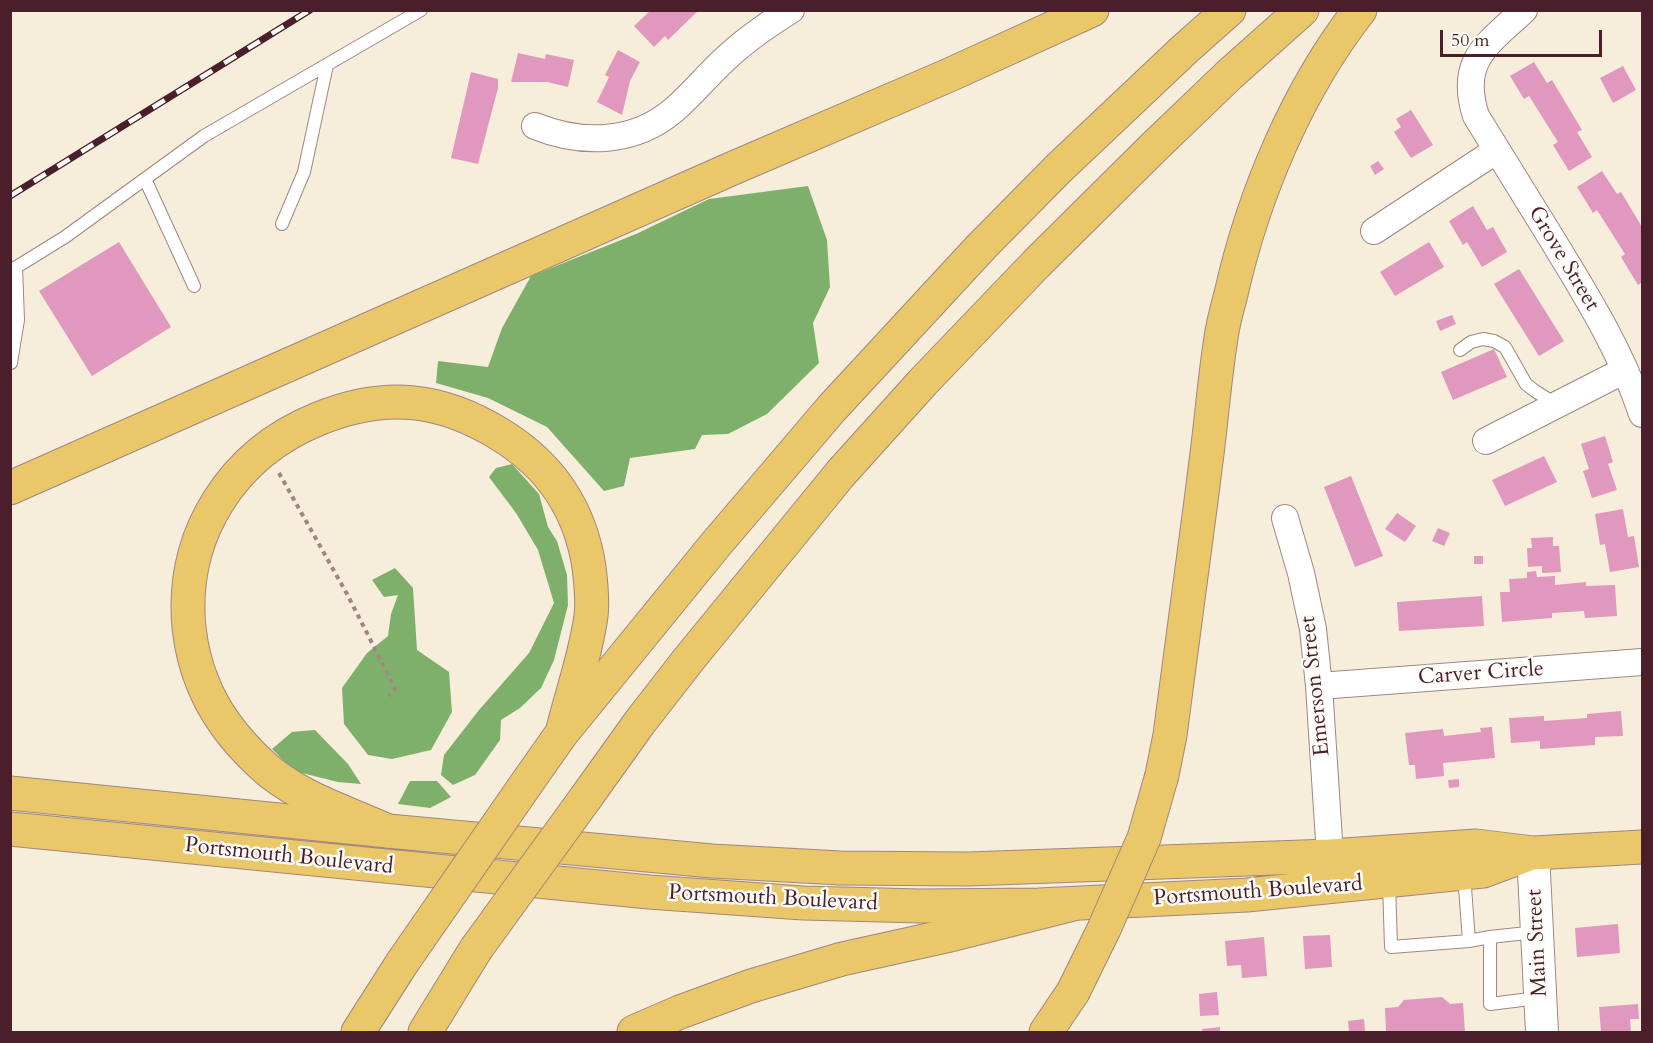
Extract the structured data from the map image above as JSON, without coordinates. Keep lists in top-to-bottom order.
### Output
{
  "streets": {
    "main road": ["Portsmouth Boulevard"],
    "street": [
      "Grove Street",
      "Carver Circle",
      "Emerson Street",
      "Main Street"
    ]
  },
  "crossings": [
    ["Carver Circle", "Emerson Street"],
    ["Emerson Street", "Portsmouth Boulevard"],
    ["Portsmouth Boulevard", "Main Street"]
  ],
  "scale_bar": "50 m"
}
